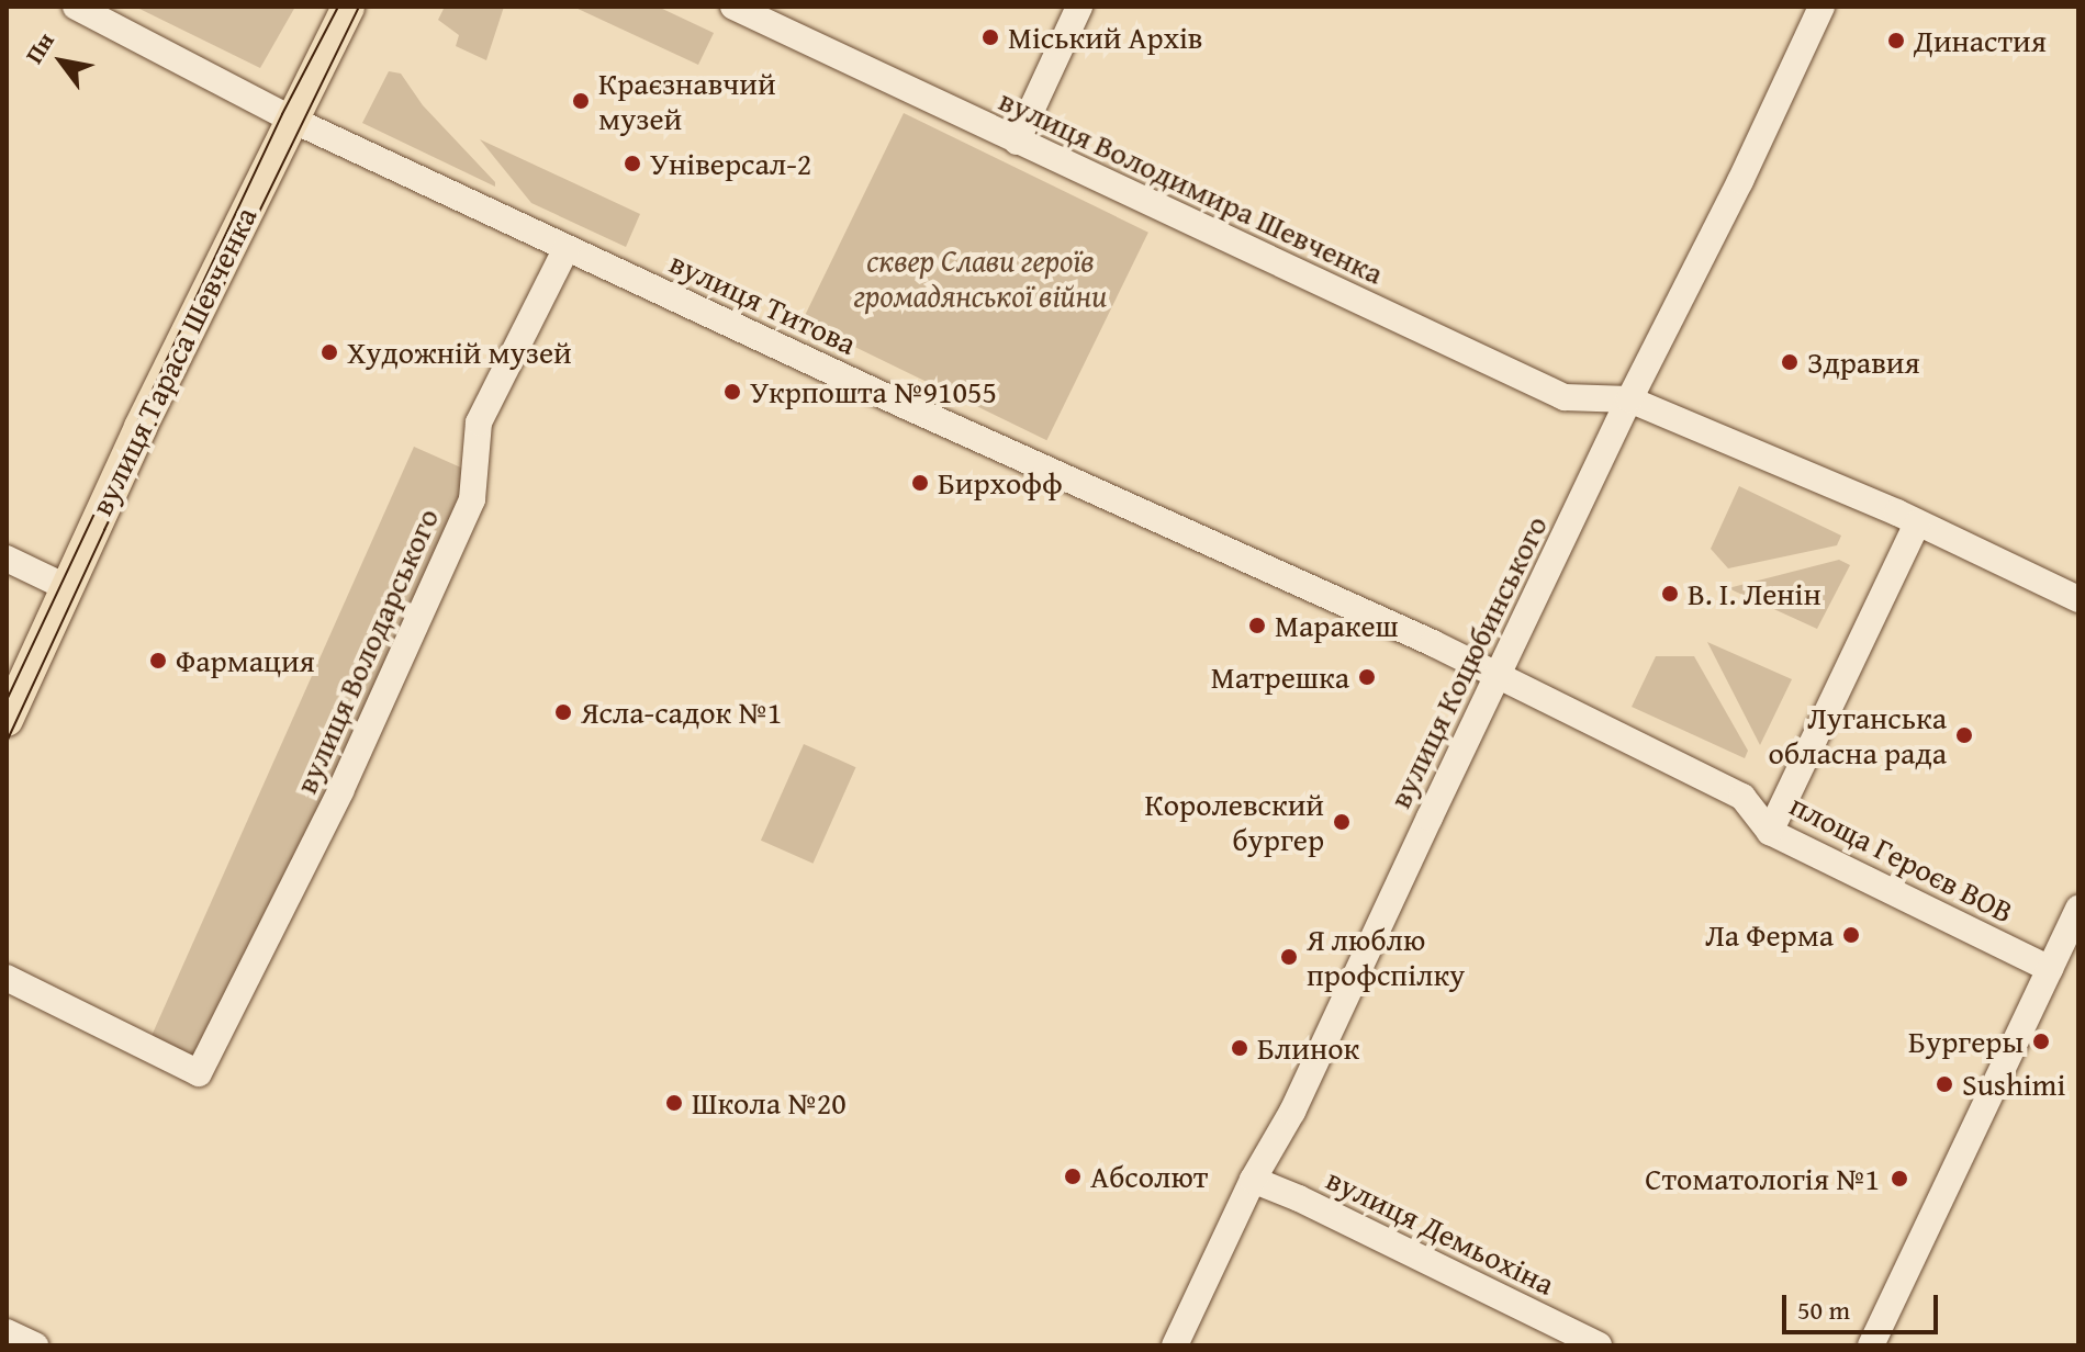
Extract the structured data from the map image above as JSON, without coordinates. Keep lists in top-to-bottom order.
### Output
{
  "streets": {
    "main road": ["вулиця Тараса Шевченка"],
    "street": [
      "вулиця Володимира Шевченка",
      "вулиця Титова",
      "вулиця Володарського",
      "вулиця Коцюбинського",
      "площа Героєв ВОВ",
      "вулиця Демьохіна"
    ]
  },
  "crossings": [
    ["вулиця Володимира Шевченка", "вулиця Коцюбинського"],
    ["вулиця Титова", "вулиця Тараса Шевченка"],
    ["вулиця Титова", "вулиця Володарського"],
    ["вулиця Титова", "вулиця Коцюбинського"],
    ["вулиця Титова", "площа Героєв ВОВ"],
    ["вулиця Коцюбинського", "площа Героєв ВОВ"],
    ["вулиця Коцюбинського", "вулиця Демьохіна"]
  ],
  "parks": ["сквер Слави героїв громадянської війни"],
  "places": [
    "Міський Архів",
    "Династия",
    "Краєзнавчий музей",
    "Універсал-2",
    "Художній музей",
    "Здравия",
    "Укрпошта №91055",
    "Бирхофф",
    "В. І. Ленін",
    "Маракеш",
    "Фармация",
    "Матрешка",
    "Ясла-садок №1",
    "Луганська обласна рада",
    "Королевский бургер",
    "Ла Ферма",
    "Я люблю профспілку",
    "Бургеры",
    "Блинок",
    "Sushimi",
    "Школа №20",
    "Абсолют",
    "Стоматологія №1"
  ],
  "scale_bar": "50 m",
  "north": "top left"
}
